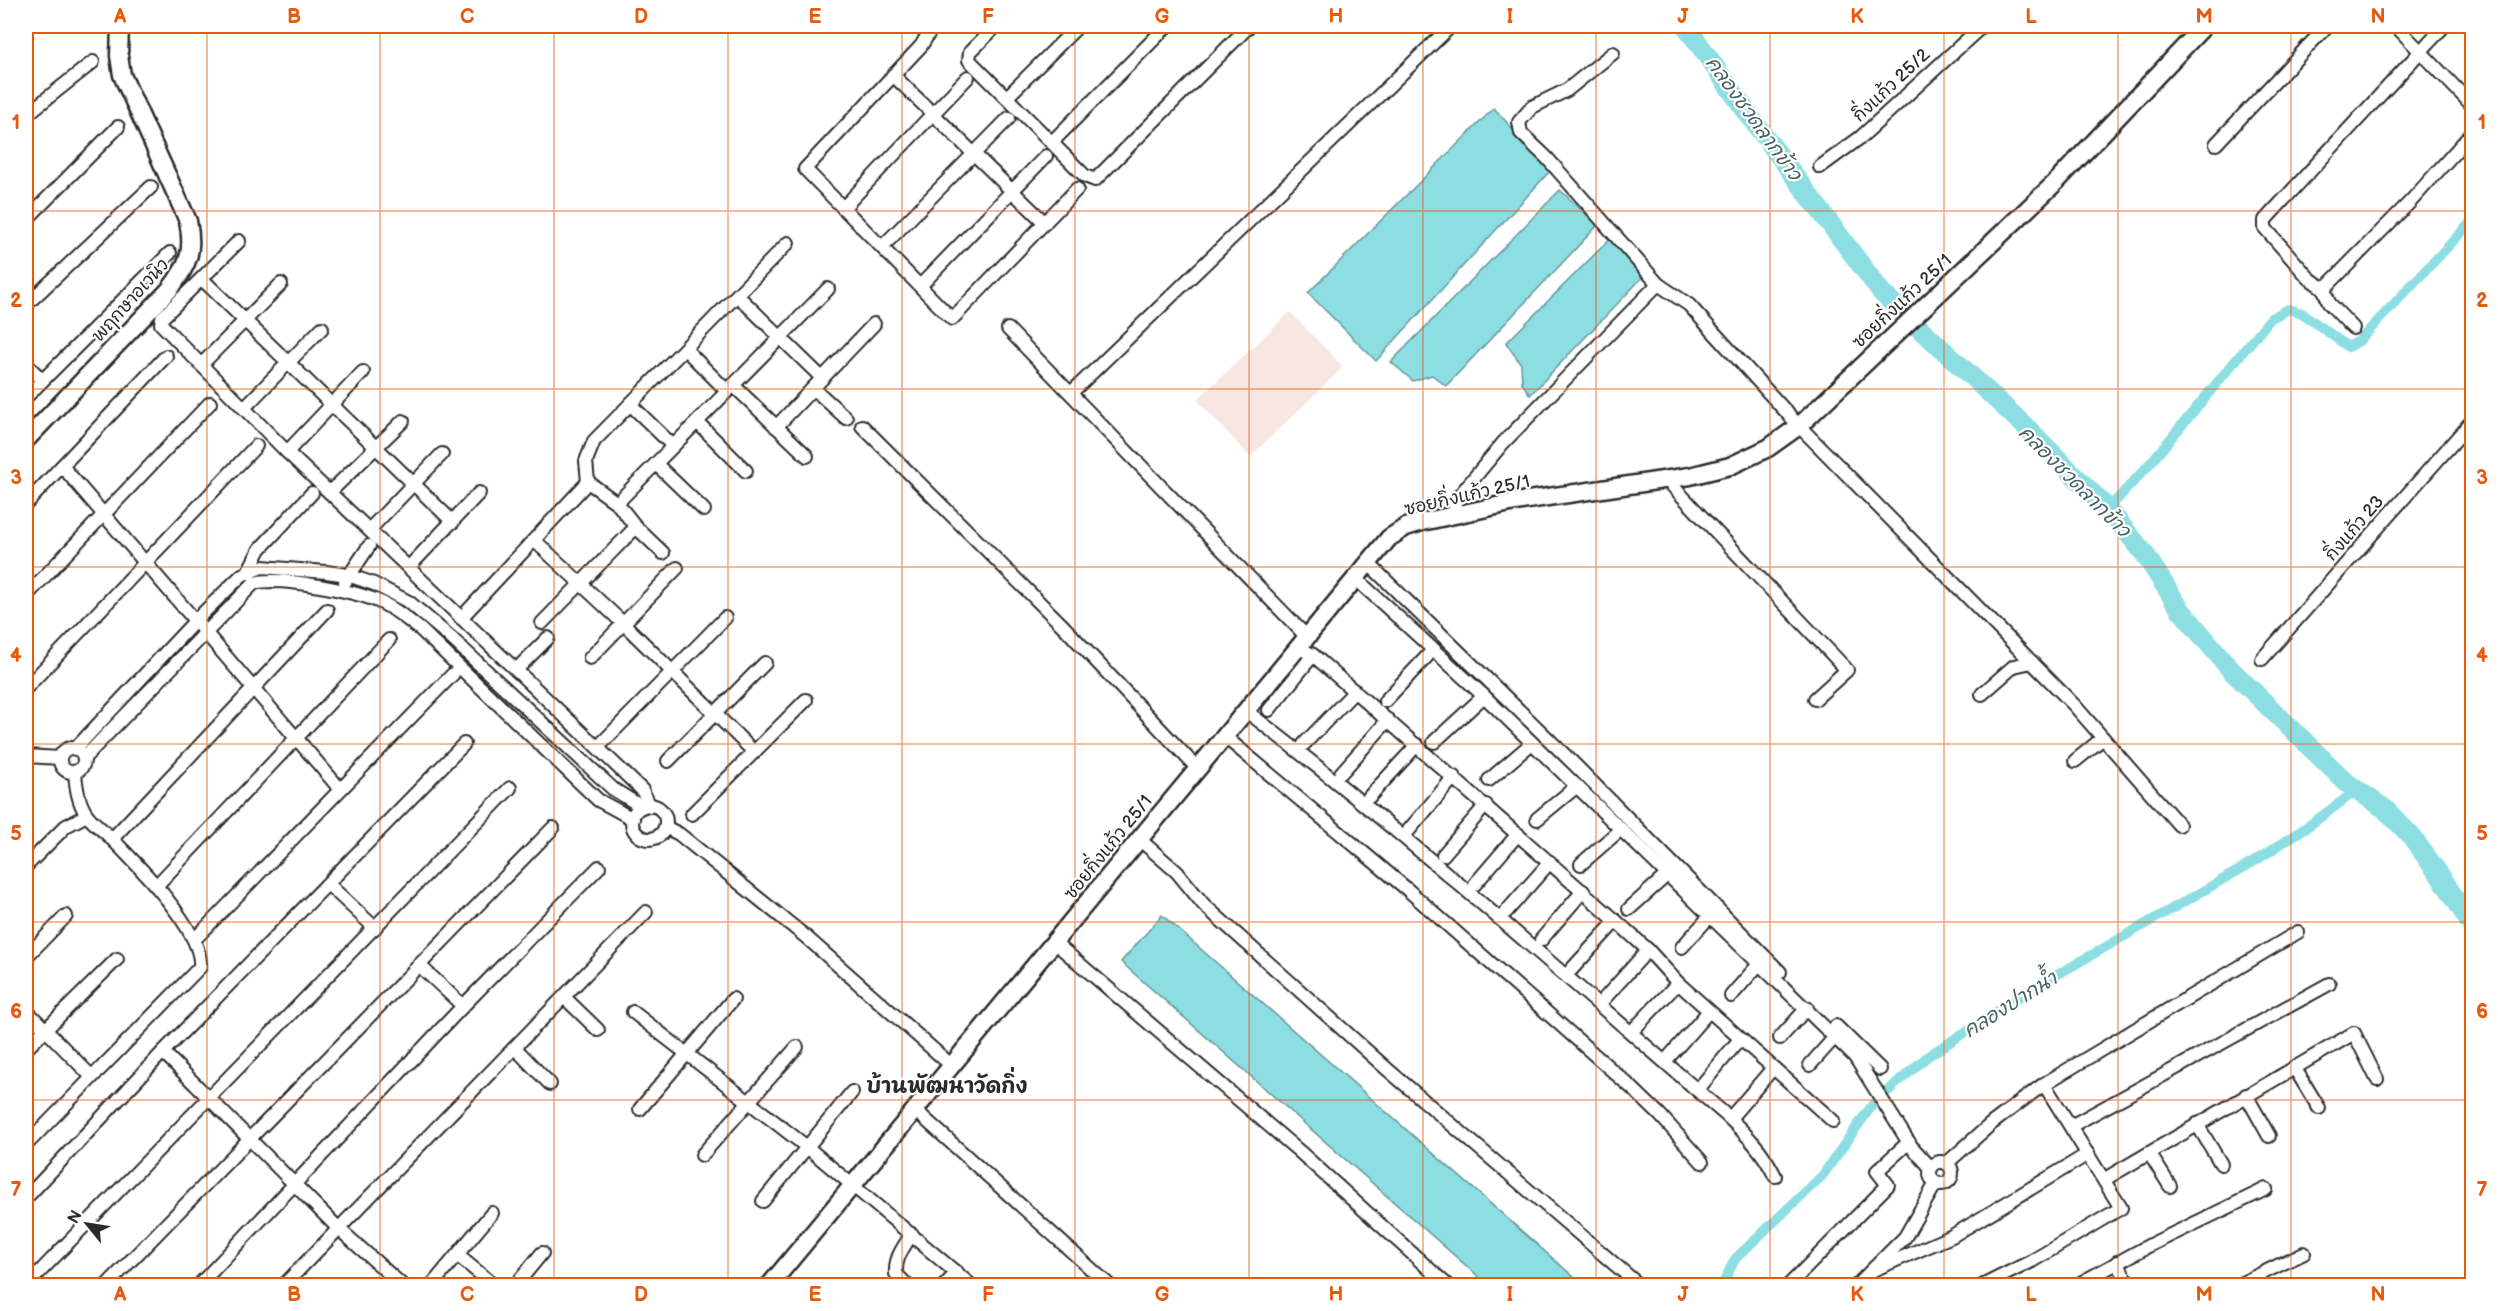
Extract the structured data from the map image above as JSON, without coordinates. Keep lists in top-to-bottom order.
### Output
{
  "streets": {
    "street": [
      "กิ่งแก้ว 25/2",
      "พฤกษาอเวนิว",
      "ซอยกิ่งแก้ว 25/1",
      "กิ่งแก้ว 23"
    ]
  },
  "districts": ["บ้านพัฒนาวัดกิ่ง"],
  "water": ["คลองชวดลากข้าว", "คลองปากน้ำ"],
  "north": "top left",
  "grid": {
    "columns": [
      "A",
      "B",
      "C",
      "D",
      "E",
      "F",
      "G",
      "H",
      "I",
      "J",
      "K",
      "L",
      "M",
      "N"
    ],
    "rows": [
      "1",
      "2",
      "3",
      "4",
      "5",
      "6",
      "7"
    ]
  }
}
